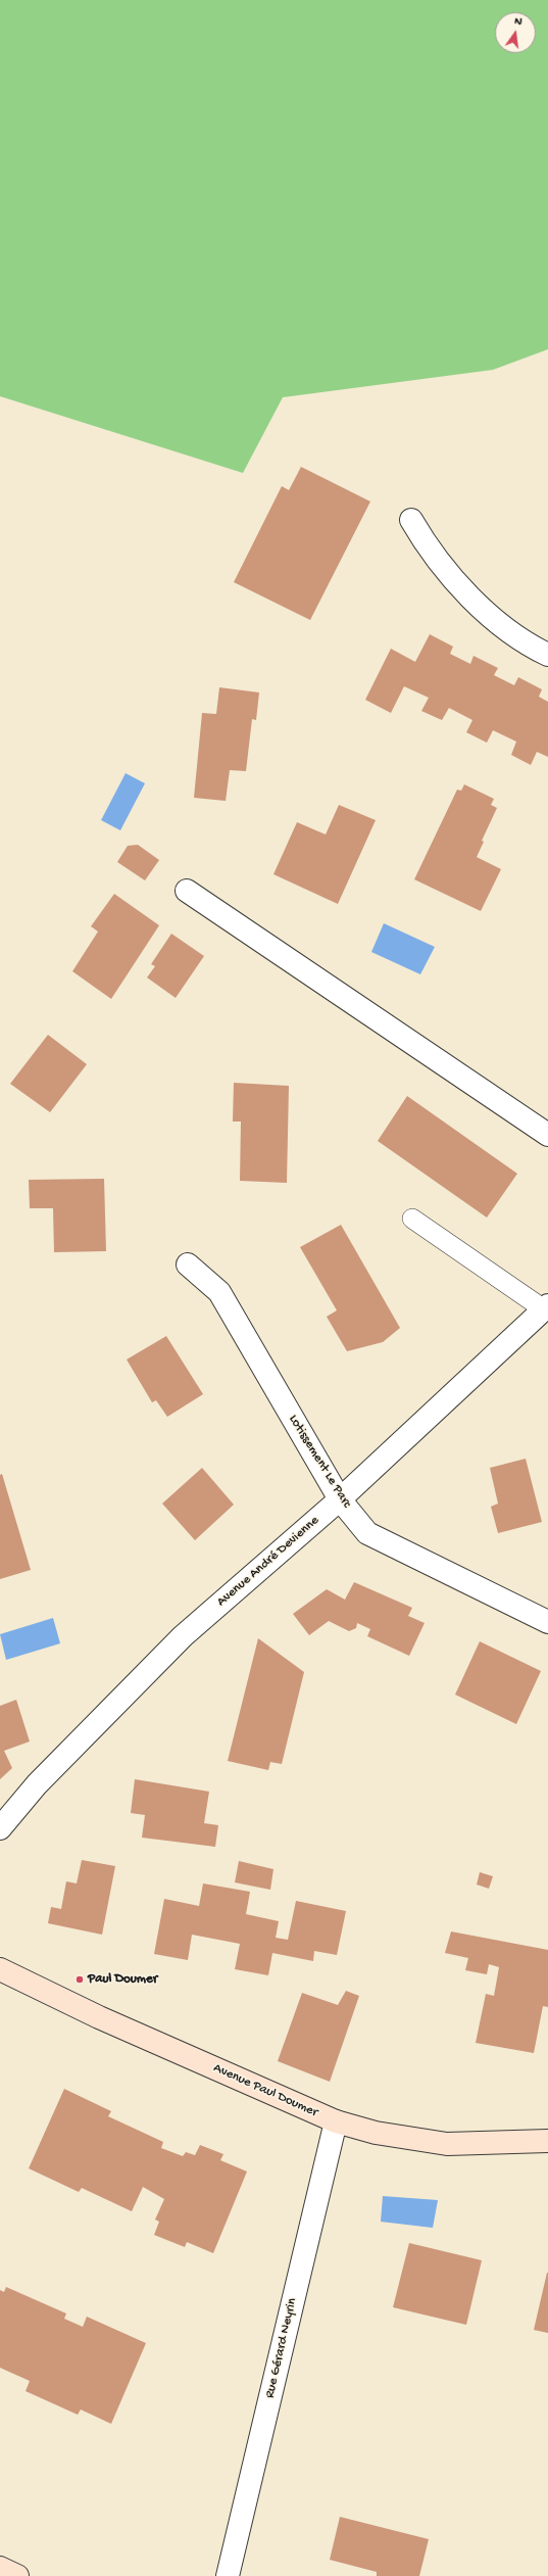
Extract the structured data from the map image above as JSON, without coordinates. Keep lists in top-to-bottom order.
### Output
{
  "streets": {
    "main road": ["Avenue Paul Doumer"],
    "street": ["Lotissement Le Parc", "Avenue André Devienne", "Rue Gérard Neyrin"]
  },
  "crossings": [
    ["Lotissement Le Parc", "Avenue André Devienne"],
    ["Avenue Paul Doumer", "Rue Gérard Neyrin"]
  ],
  "places": ["Paul Doumer"],
  "north": "top"
}
